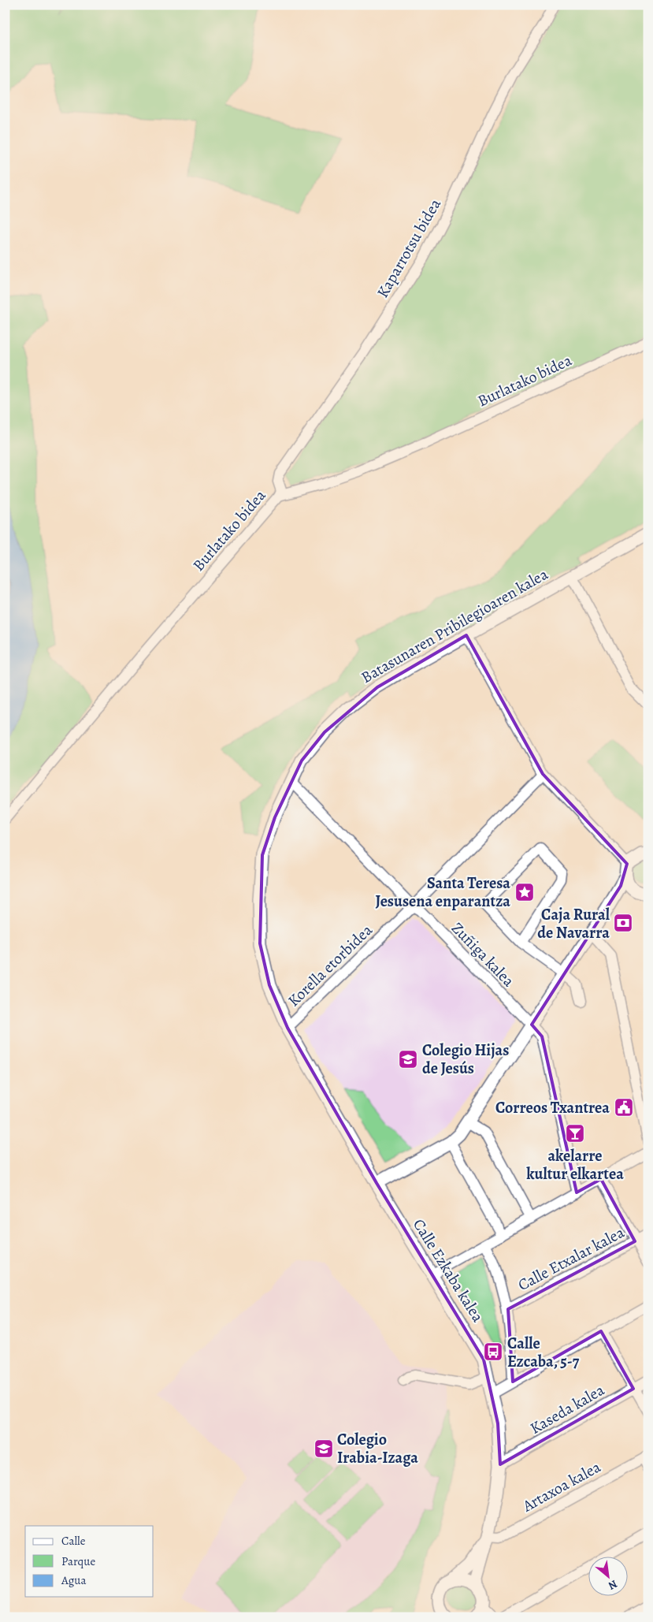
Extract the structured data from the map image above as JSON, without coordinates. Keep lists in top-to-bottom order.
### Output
{
  "streets": {
    "street": [
      "Kaparrotsu bidea",
      "Burlatako bidea",
      "Batasunaren Pribilegioaren kalea",
      "Zuñiga kalea",
      "Korella etorbidea",
      "Calle Etxalar kalea",
      "Calle Ezkaba kalea",
      "Kaseda kalea",
      "Artaxoa kalea"
    ]
  },
  "crossings": [
    ["Kaparrotsu bidea", "Burlatako bidea"],
    ["Batasunaren Pribilegioaren kalea", "Zuñiga kalea"],
    ["Batasunaren Pribilegioaren kalea", "Korella etorbidea"],
    ["Batasunaren Pribilegioaren kalea", "Calle Ezkaba kalea"],
    ["Zuñiga kalea", "Korella etorbidea"],
    ["Calle Etxalar kalea", "Calle Ezkaba kalea"],
    ["Calle Ezkaba kalea", "Kaseda kalea"],
    ["Calle Ezkaba kalea", "Artaxoa kalea"]
  ],
  "places": {
    "place": ["Santa Teresa Jesusena enparantza"],
    "bank": ["Caja Rural de Navarra"],
    "school or university": ["Colegio Hijas de Jesús", "Colegio Irabia-Izaga"],
    "public building": ["Correos Txantrea"],
    "bar": ["akelarre kultur elkartea"],
    "bus stop": ["Calle Ezcaba, 5-7"]
  },
  "legend": ["Calle", "Parque", "Agua"],
  "north": "bottom right"
}
